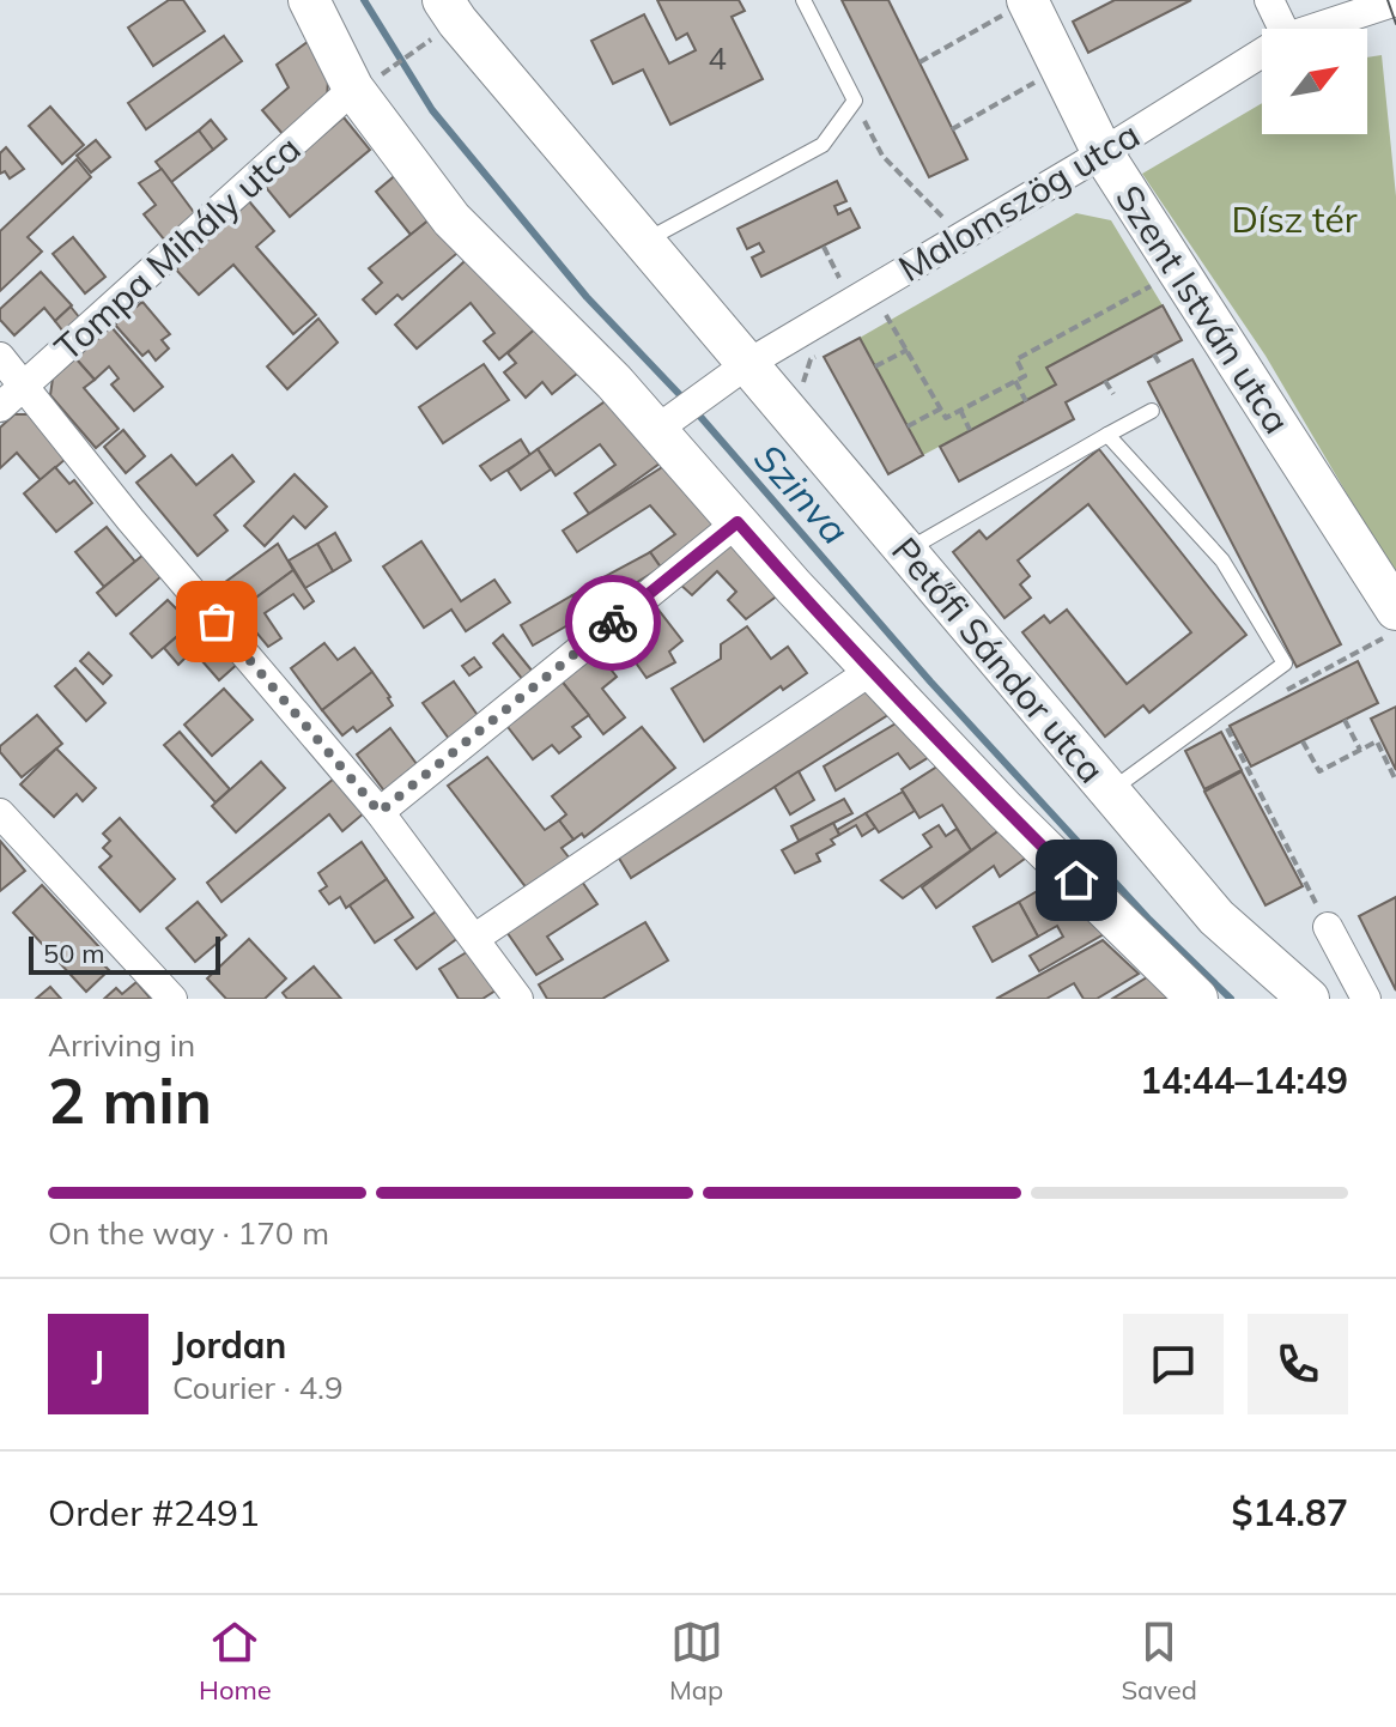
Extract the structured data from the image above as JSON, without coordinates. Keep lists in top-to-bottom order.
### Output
{
  "streets": {
    "street": [
      "Malomszög utca",
      "Tompa Mihály utca",
      "Szent István utca",
      "Petőfi Sándor utca"
    ]
  },
  "crossings": [
    ["Malomszög utca", "Szent István utca"],
    ["Malomszög utca", "Petőfi Sándor utca"]
  ],
  "water": ["Szinva"],
  "parks": ["Dísz tér"],
  "house_numbers": ["4"],
  "scale_bar": "50 m",
  "north": "top right",
  "page": {
    "scale": "50 m",
    "heading": ["2 min", "Arriving in", "14:44–14:49"],
    "panel": [
      "Jordan",
      "Courier · 4.9",
      "Order #2491",
      "$14.87"
    ],
    "bar": "On the way · 170 m",
    "round": "J",
    "tabs": ["Home", "Map", "Saved"]
  }
}
